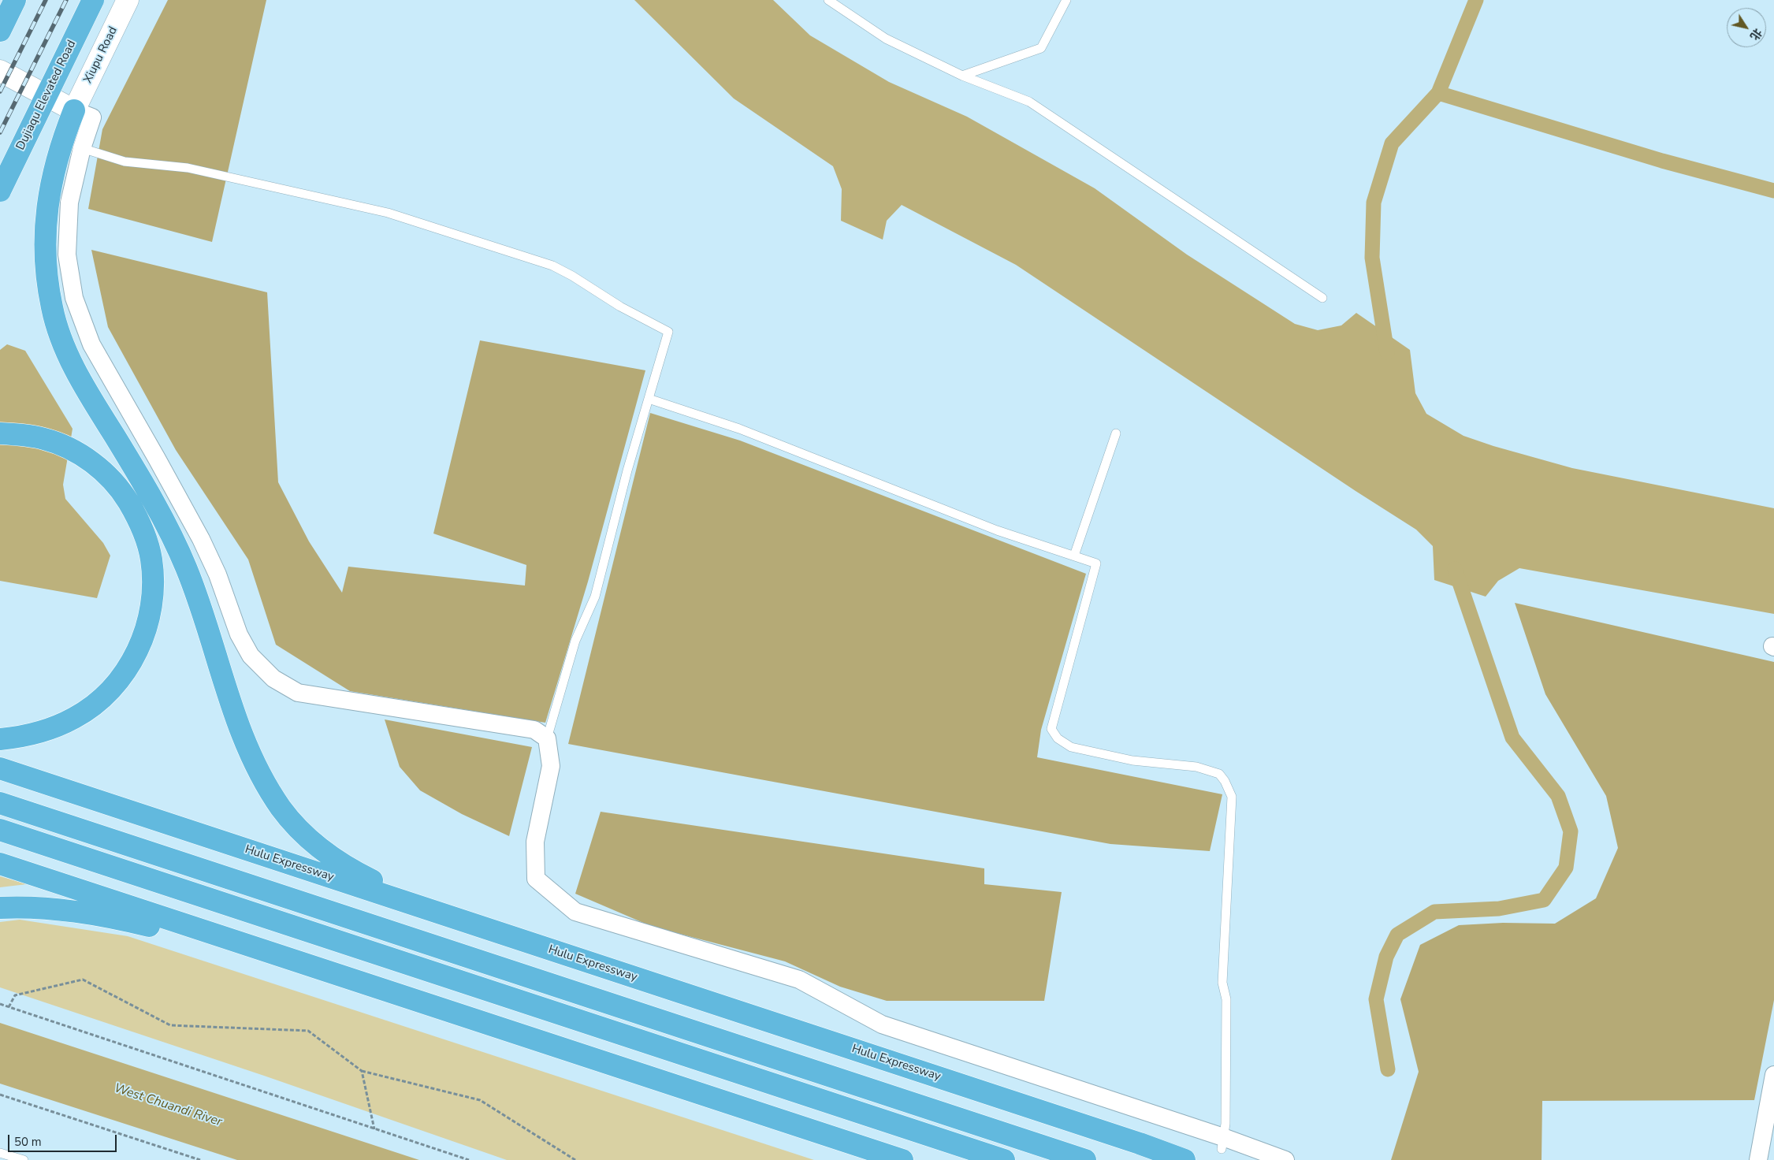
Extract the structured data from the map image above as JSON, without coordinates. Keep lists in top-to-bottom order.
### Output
{
  "streets": {
    "highway": ["Dujiaqu Elevated Road", "Hulu Expressway"],
    "main road": ["Xiupu Road"]
  },
  "water": ["West Chuandi River"],
  "scale_bar": "50 m",
  "north": "bottom right"
}
